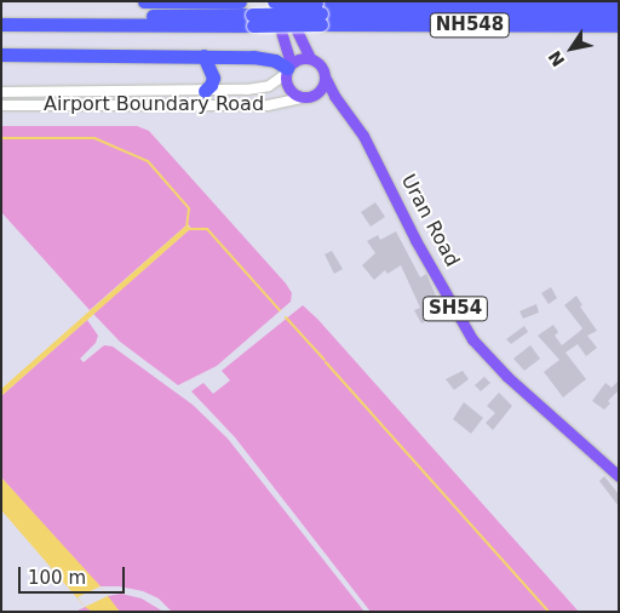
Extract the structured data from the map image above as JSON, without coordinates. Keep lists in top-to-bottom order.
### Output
{
  "streets": {
    "highway": ["NH548"],
    "main road": ["Uran Road", "SH54"],
    "street": ["Airport Boundary Road"]
  },
  "crossings": [
    ["Airport Boundary Road", "Uran Road"]
  ],
  "scale_bar": "100 m",
  "north": "bottom left"
}
